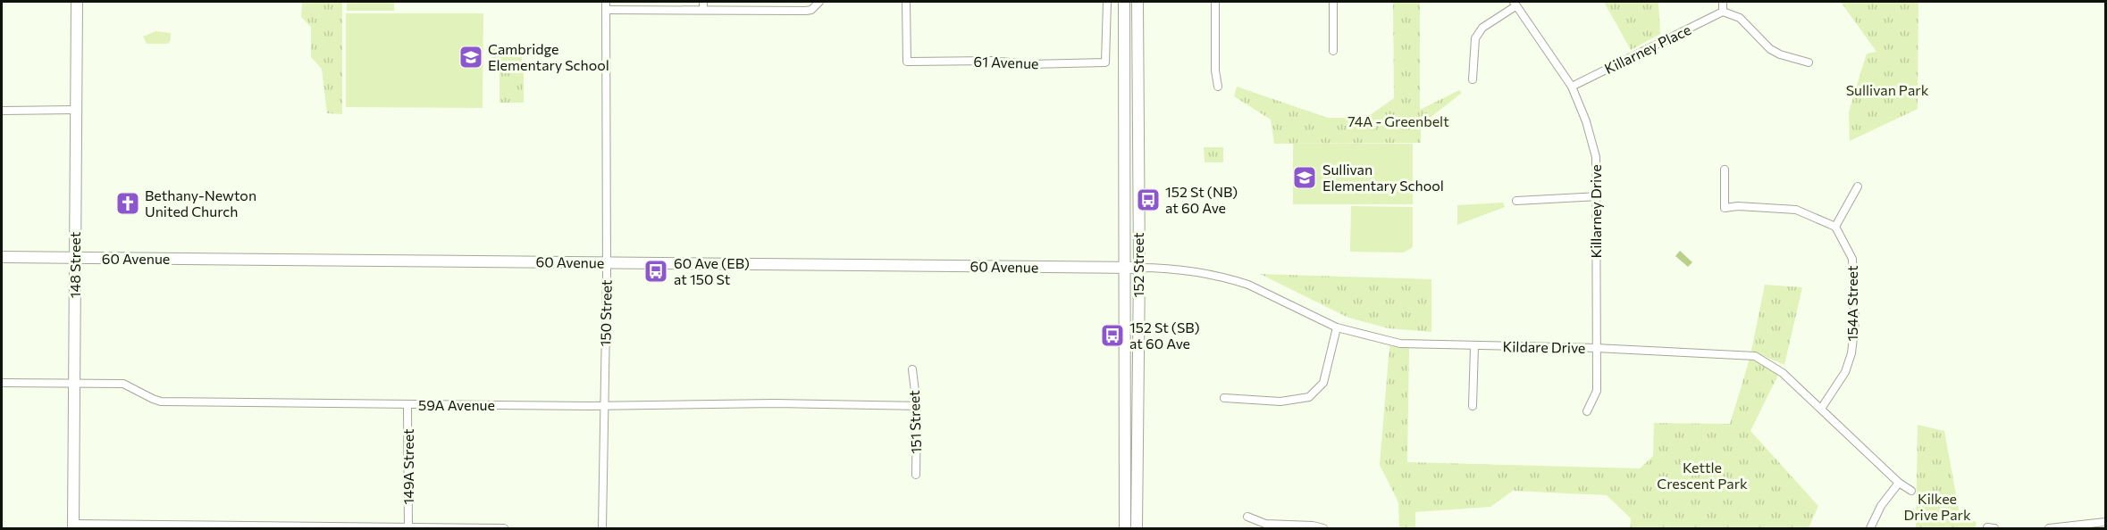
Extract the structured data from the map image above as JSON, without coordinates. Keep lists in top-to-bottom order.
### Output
{
  "streets": {
    "main road": ["60 Avenue", "148 Street", "152 Street"],
    "street": [
      "Killarney Place",
      "61 Avenue",
      "Killarney Drive",
      "154A Street",
      "150 Street",
      "Kildare Drive",
      "59A Avenue",
      "151 Street",
      "149A Street"
    ]
  },
  "crossings": [
    ["Killarney Place", "Killarney Drive"],
    ["Killarney Drive", "Kildare Drive"],
    ["60 Avenue", "148 Street"],
    ["60 Avenue", "152 Street"],
    ["60 Avenue", "150 Street"],
    ["60 Avenue", "Kildare Drive"],
    ["148 Street", "59A Avenue"],
    ["152 Street", "Kildare Drive"],
    ["154A Street", "Kildare Drive"],
    ["150 Street", "59A Avenue"],
    ["59A Avenue", "151 Street"],
    ["59A Avenue", "149A Street"]
  ],
  "parks": [
    "Sullivan Park",
    "74A - Greenbelt",
    "Kettle Crescent Park",
    "Kilkee Drive Park"
  ],
  "places": {
    "school or university": ["Cambridge Elementary School", "Sullivan Elementary School"],
    "bus stop": ["152 St (NB) at 60 Ave", "60 Ave (EB) at 150 St", "152 St (SB) at 60 Ave"],
    "church": ["Bethany-Newton United Church"]
  }
}
